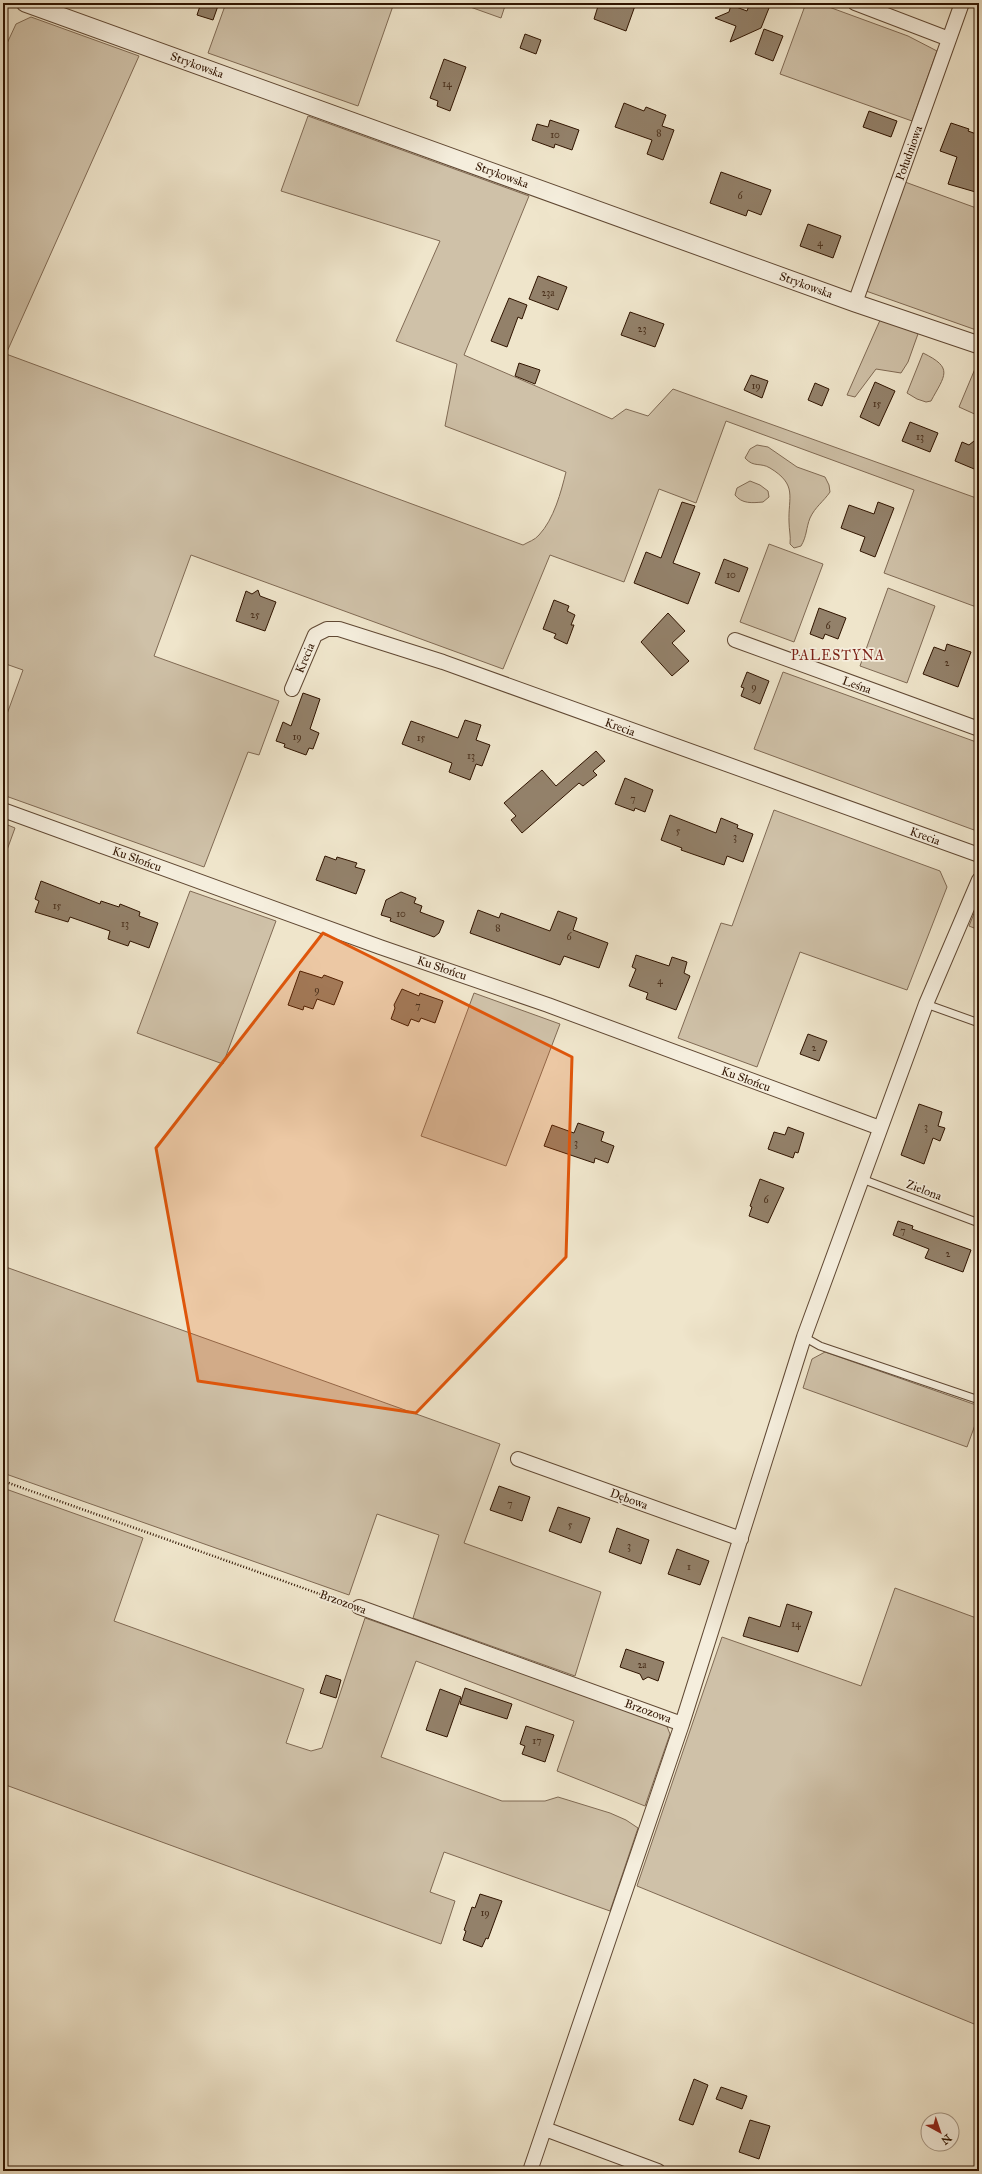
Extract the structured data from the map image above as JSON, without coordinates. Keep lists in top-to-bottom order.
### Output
{
  "streets": {
    "street": [
      "Strykowska",
      "Południowa",
      "Krecia",
      "Leśna",
      "Ku Słońcu",
      "Dębowa",
      "Brzozowa"
    ],
    "lane": ["Zielona"]
  },
  "crossings": [
    ["Strykowska", "Południowa"]
  ],
  "districts": ["PALESTYNA"],
  "house_numbers": [
    "14",
    "8",
    "10",
    "6",
    "4",
    "23a",
    "23",
    "19",
    "15",
    "13",
    "10",
    "25",
    "6",
    "2",
    "9",
    "19",
    "15",
    "13",
    "7",
    "5",
    "3",
    "15",
    "10",
    "13",
    "8",
    "6",
    "4",
    "9",
    "7",
    "2",
    "3",
    "3",
    "6",
    "7",
    "2",
    "7",
    "5",
    "3",
    "1",
    "14",
    "2a",
    "17",
    "19"
  ],
  "north": "bottom right"
}
